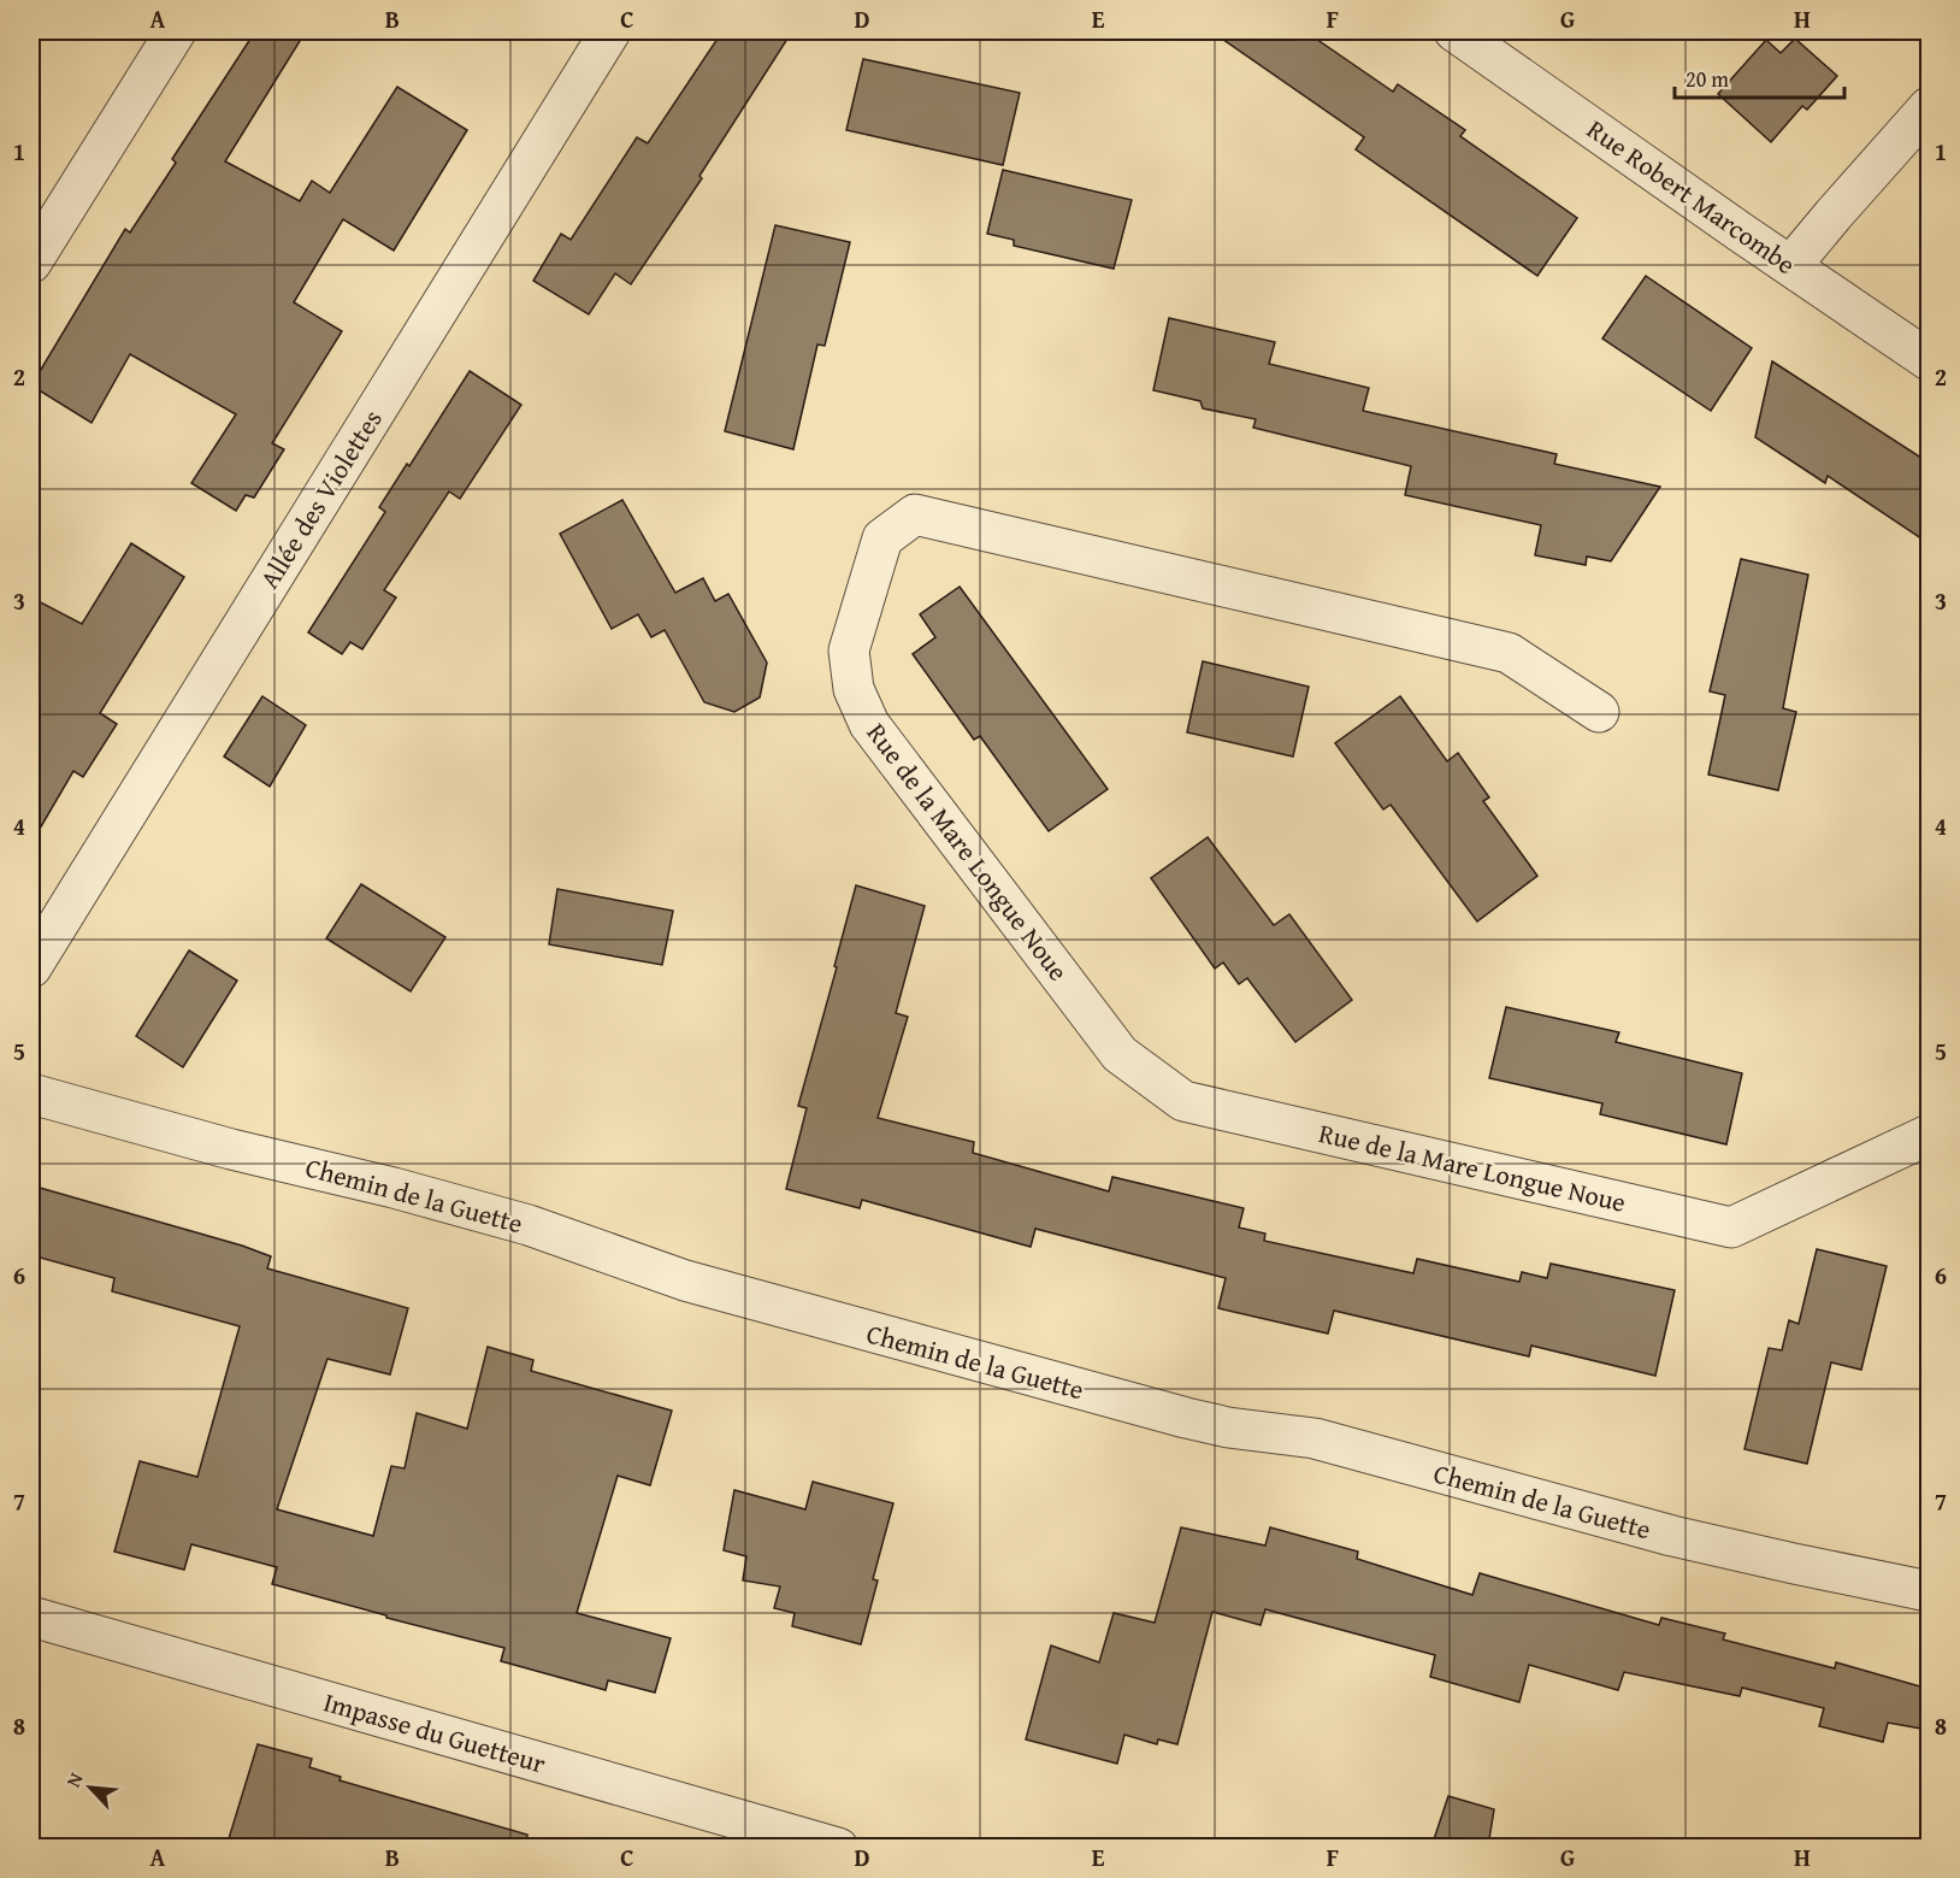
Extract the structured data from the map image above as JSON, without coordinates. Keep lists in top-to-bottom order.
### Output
{
  "streets": {
    "street": [
      "Rue Robert Marcombe",
      "Allée des Violettes",
      "Rue de la Mare Longue Noue",
      "Chemin de la Guette",
      "Impasse du Guetteur"
    ]
  },
  "scale_bar": "20 m",
  "north": "top left",
  "grid": {
    "columns": [
      "A",
      "B",
      "C",
      "D",
      "E",
      "F",
      "G",
      "H"
    ],
    "rows": [
      "1",
      "2",
      "3",
      "4",
      "5",
      "6",
      "7",
      "8"
    ]
  }
}
